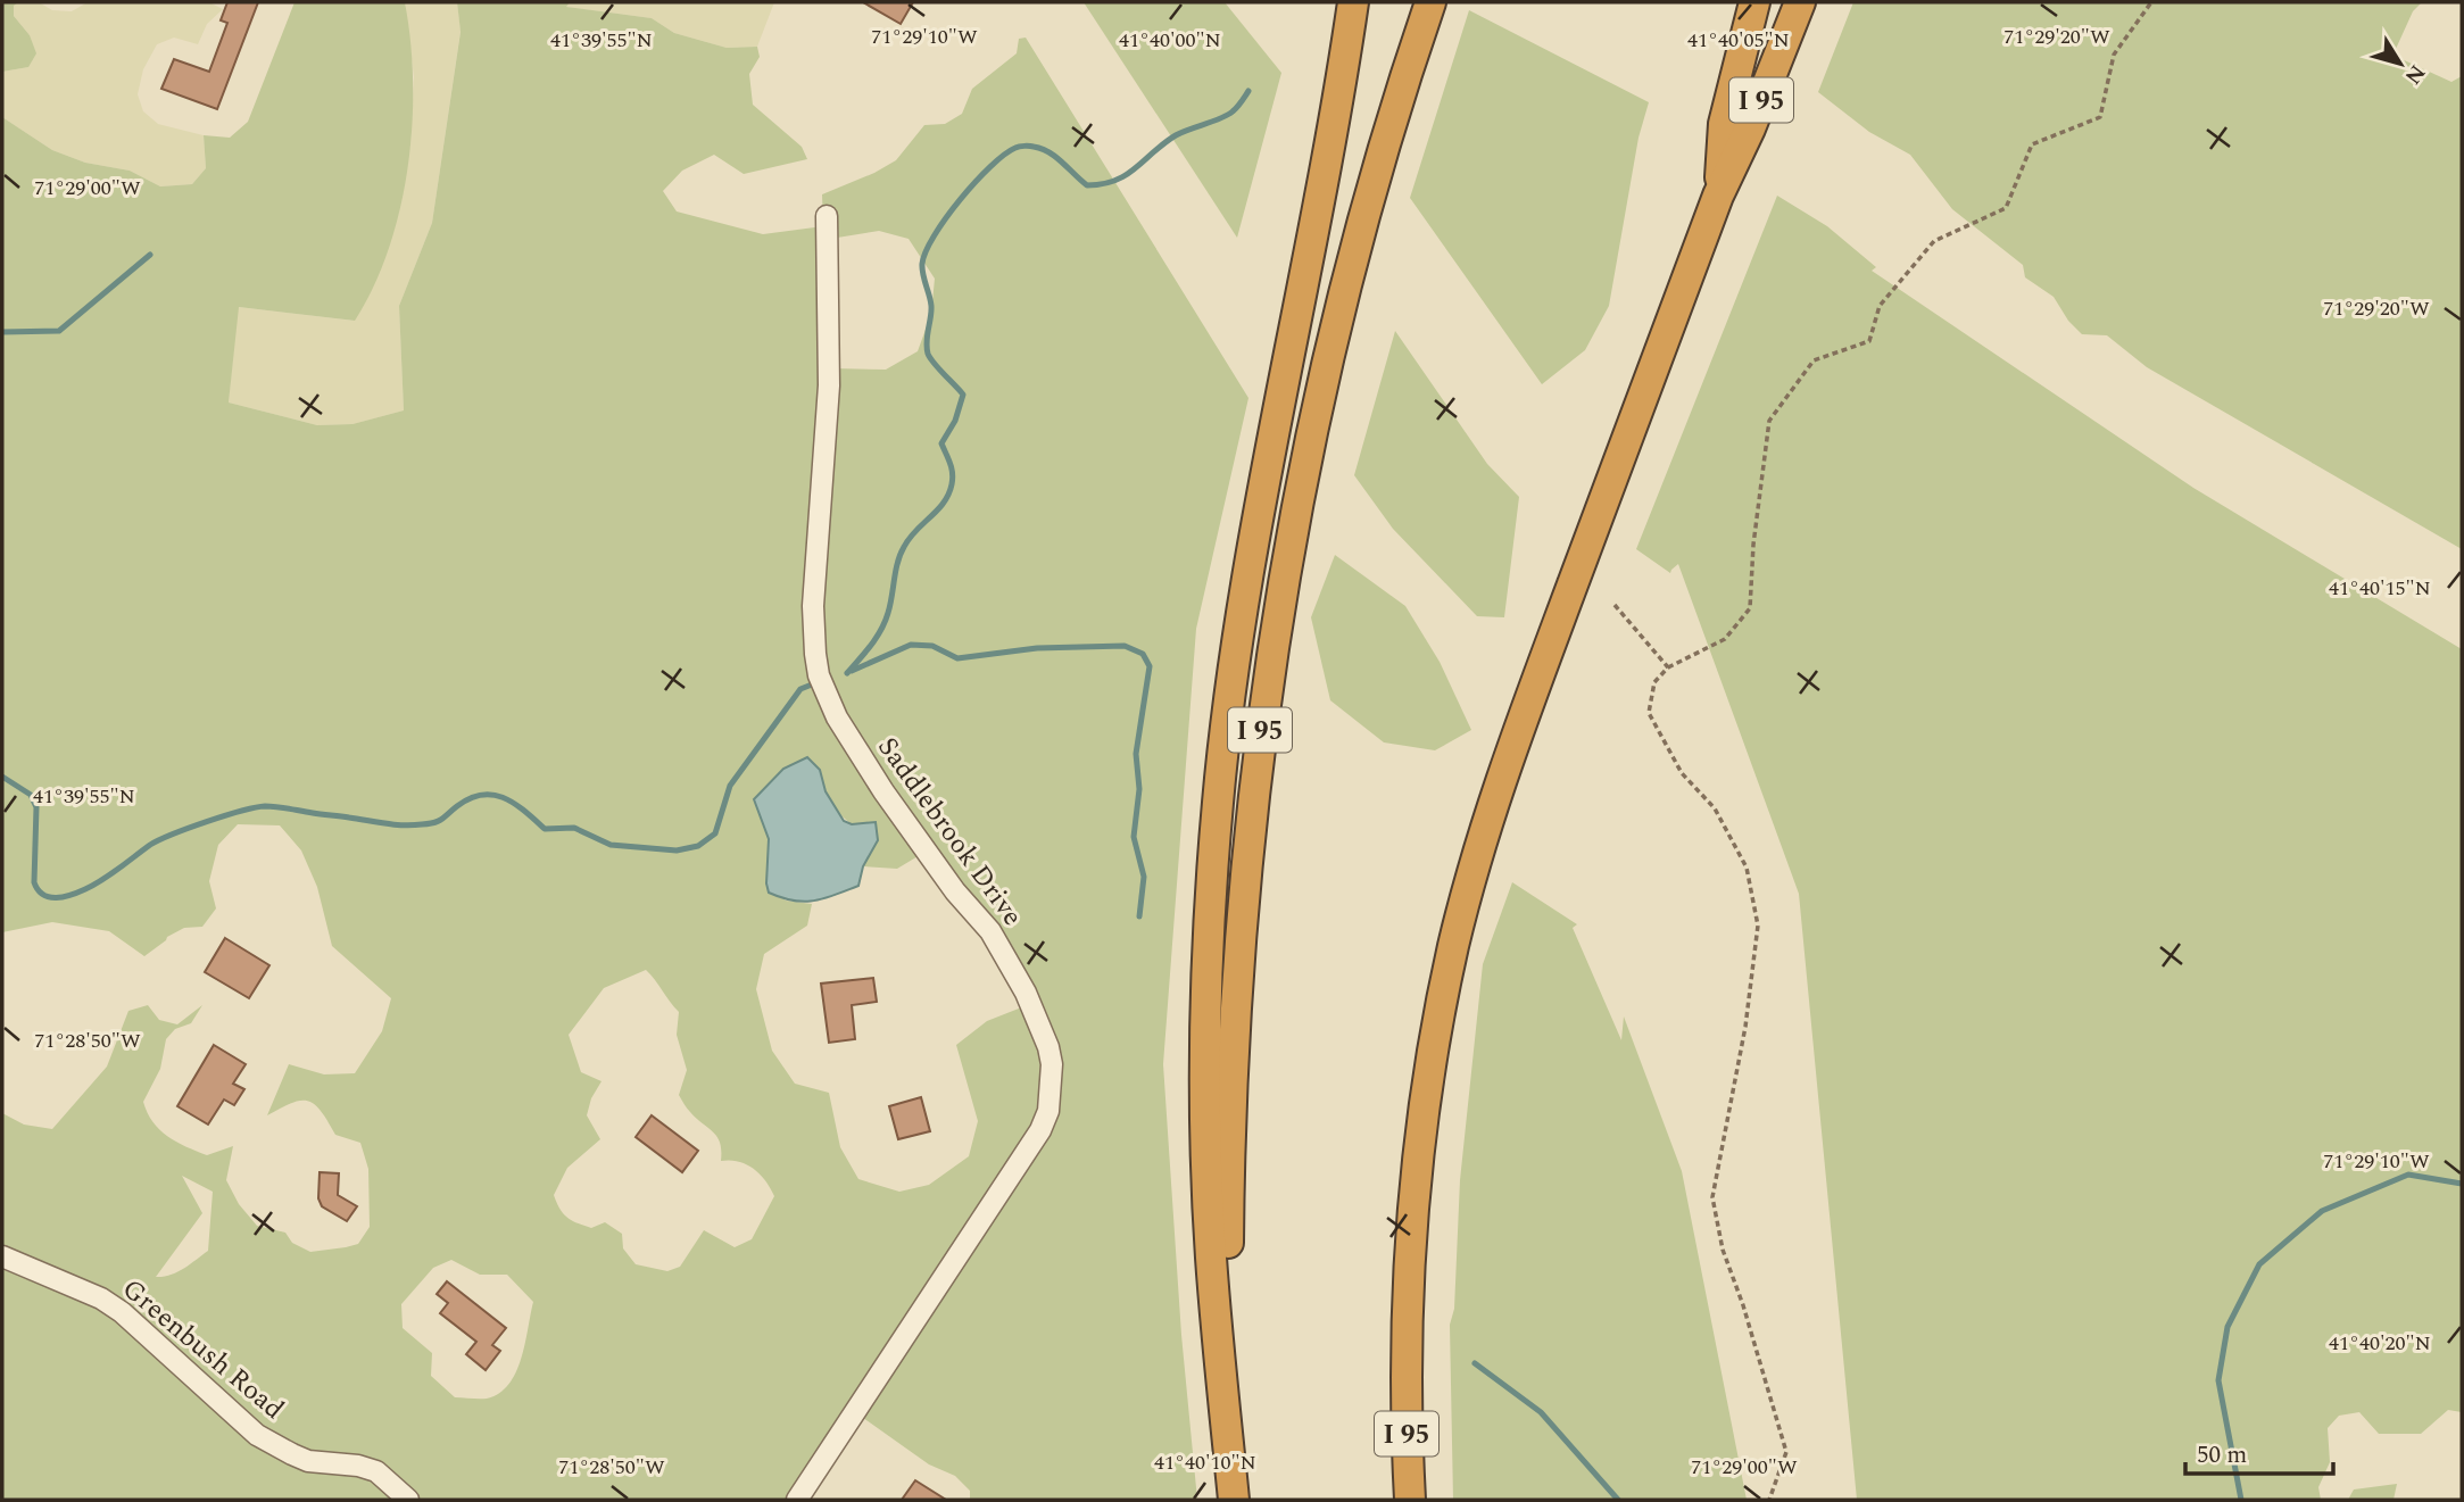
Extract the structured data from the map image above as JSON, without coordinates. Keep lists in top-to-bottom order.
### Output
{
  "streets": {
    "highway": ["I 95"],
    "street": ["Saddlebrook Drive", "Greenbush Road"]
  },
  "scale_bar": "50 m",
  "north": "bottom right",
  "coordinates": [
    "71°29'10\"W",
    "71°29'20\"W",
    "41°39'55\"N",
    "41°40'00\"N",
    "41°40'05\"N",
    "71°29'00\"W",
    "41°40'15\"N",
    "71°28'50\"W",
    "41°40'20\"N",
    "41°40'10\"N"
  ]
}
